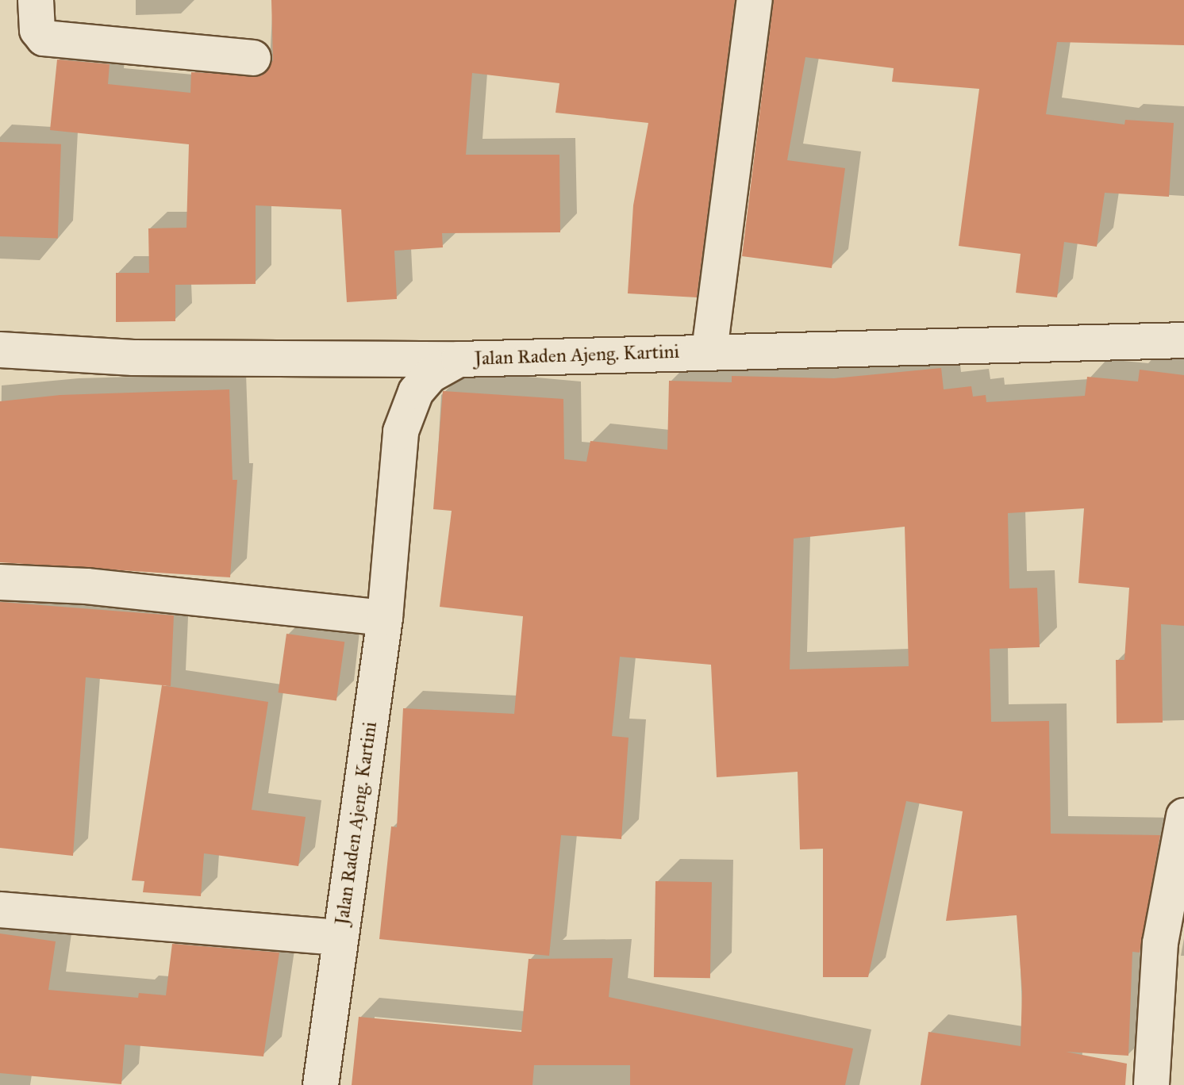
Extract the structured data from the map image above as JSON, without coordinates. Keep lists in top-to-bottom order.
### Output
{
  "streets": {
    "street": ["Jalan Raden Ajeng. Kartini"]
  }
}
